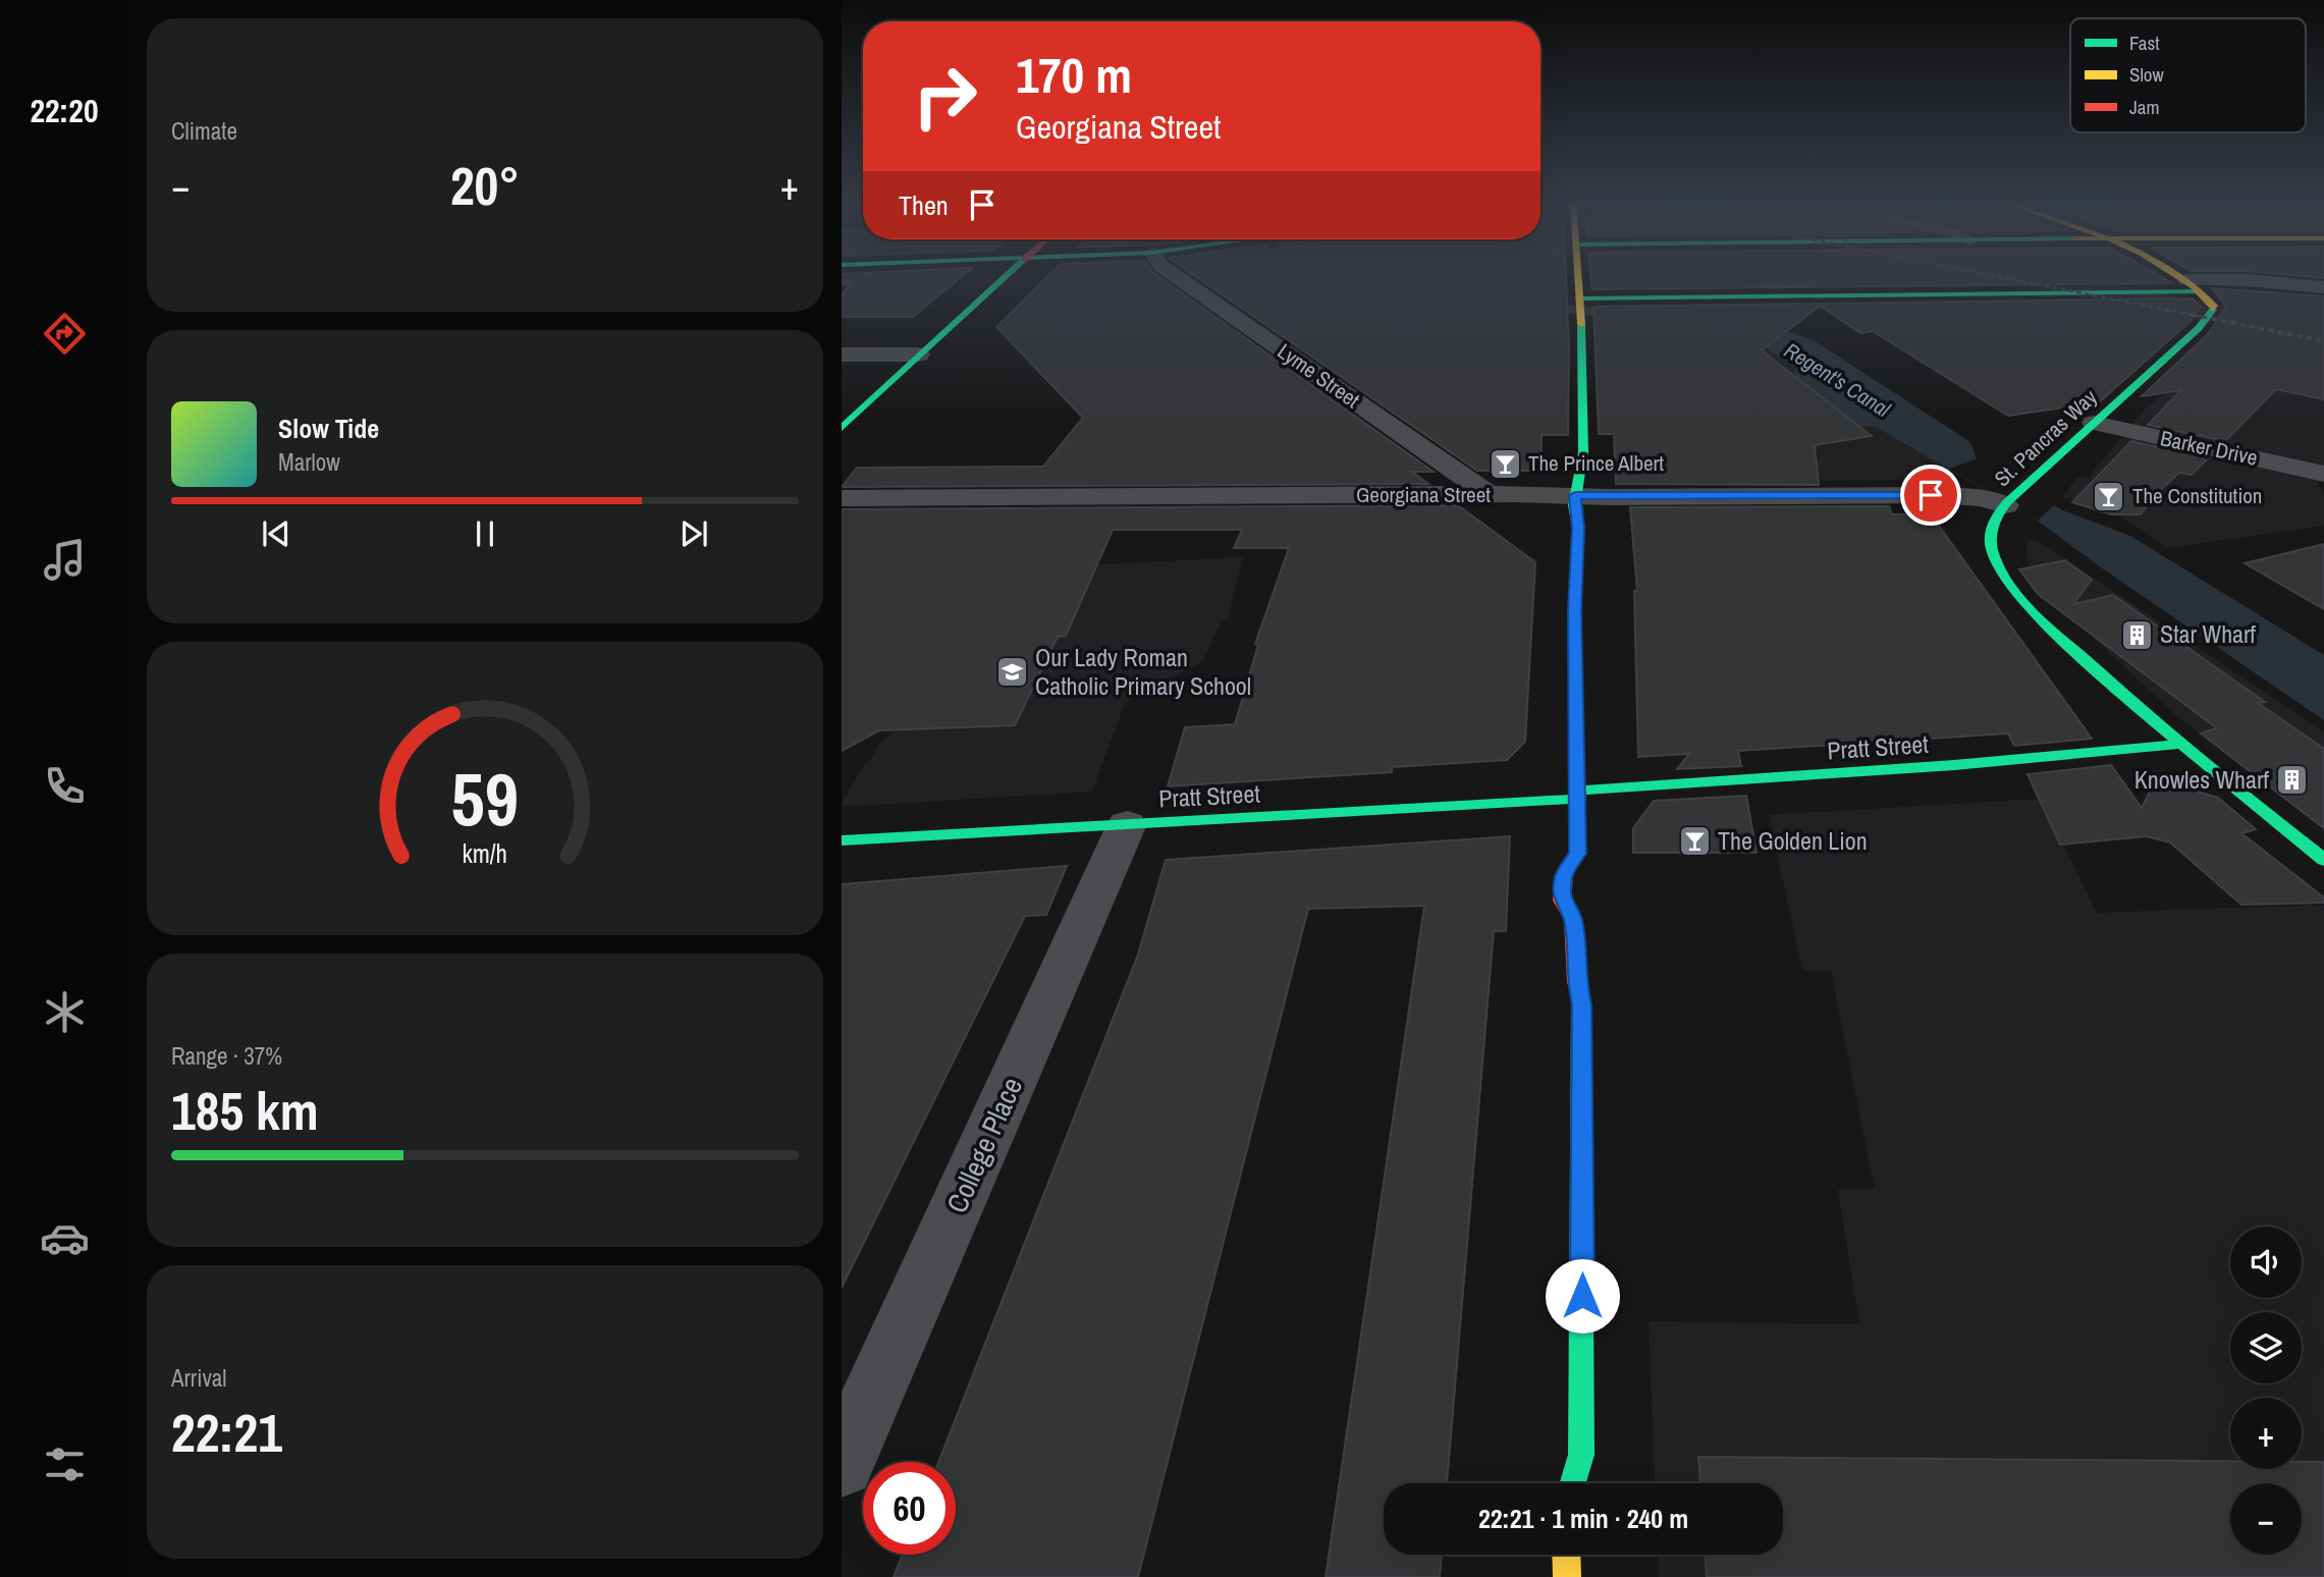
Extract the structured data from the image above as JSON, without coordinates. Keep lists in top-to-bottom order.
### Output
{
  "streets": {
    "main road": ["St. Pancras Way", "Pratt Street"],
    "street": [
      "Lyme Street",
      "Barker Drive",
      "Georgiana Street",
      "College Place"
    ]
  },
  "crossings": [
    ["Lyme Street", "Georgiana Street"],
    ["St. Pancras Way", "Barker Drive"],
    ["St. Pancras Way", "Georgiana Street"],
    ["St. Pancras Way", "Pratt Street"],
    ["Pratt Street", "College Place"]
  ],
  "water": ["Regent's Canal"],
  "places": {
    "bar": ["The Prince Albert", "The Constitution", "The Golden Lion"],
    "building": ["Star Wharf", "Knowles Wharf"],
    "school or university": ["Our Lady Roman Catholic Primary School"]
  },
  "legend": ["Fast", "Slow", "Jam"],
  "page": {
    "tabs": "22:20",
    "tile": [
      "Climate",
      ["Range · 37%", "185 km"],
      ["Arrival", "22:21"]
    ],
    "turn": ["170 m", "Georgiana Street"],
    "heat": ["−", "20°", "+"],
    "then": "Then",
    "song": ["Slow Tide", "Marlow"],
    "map_buttons": ["+", "−"],
    "limit": "60",
    "trip": "22:21 · 1 min · 240 m",
    "gauge": ["59", "km/h"]
  }
}
